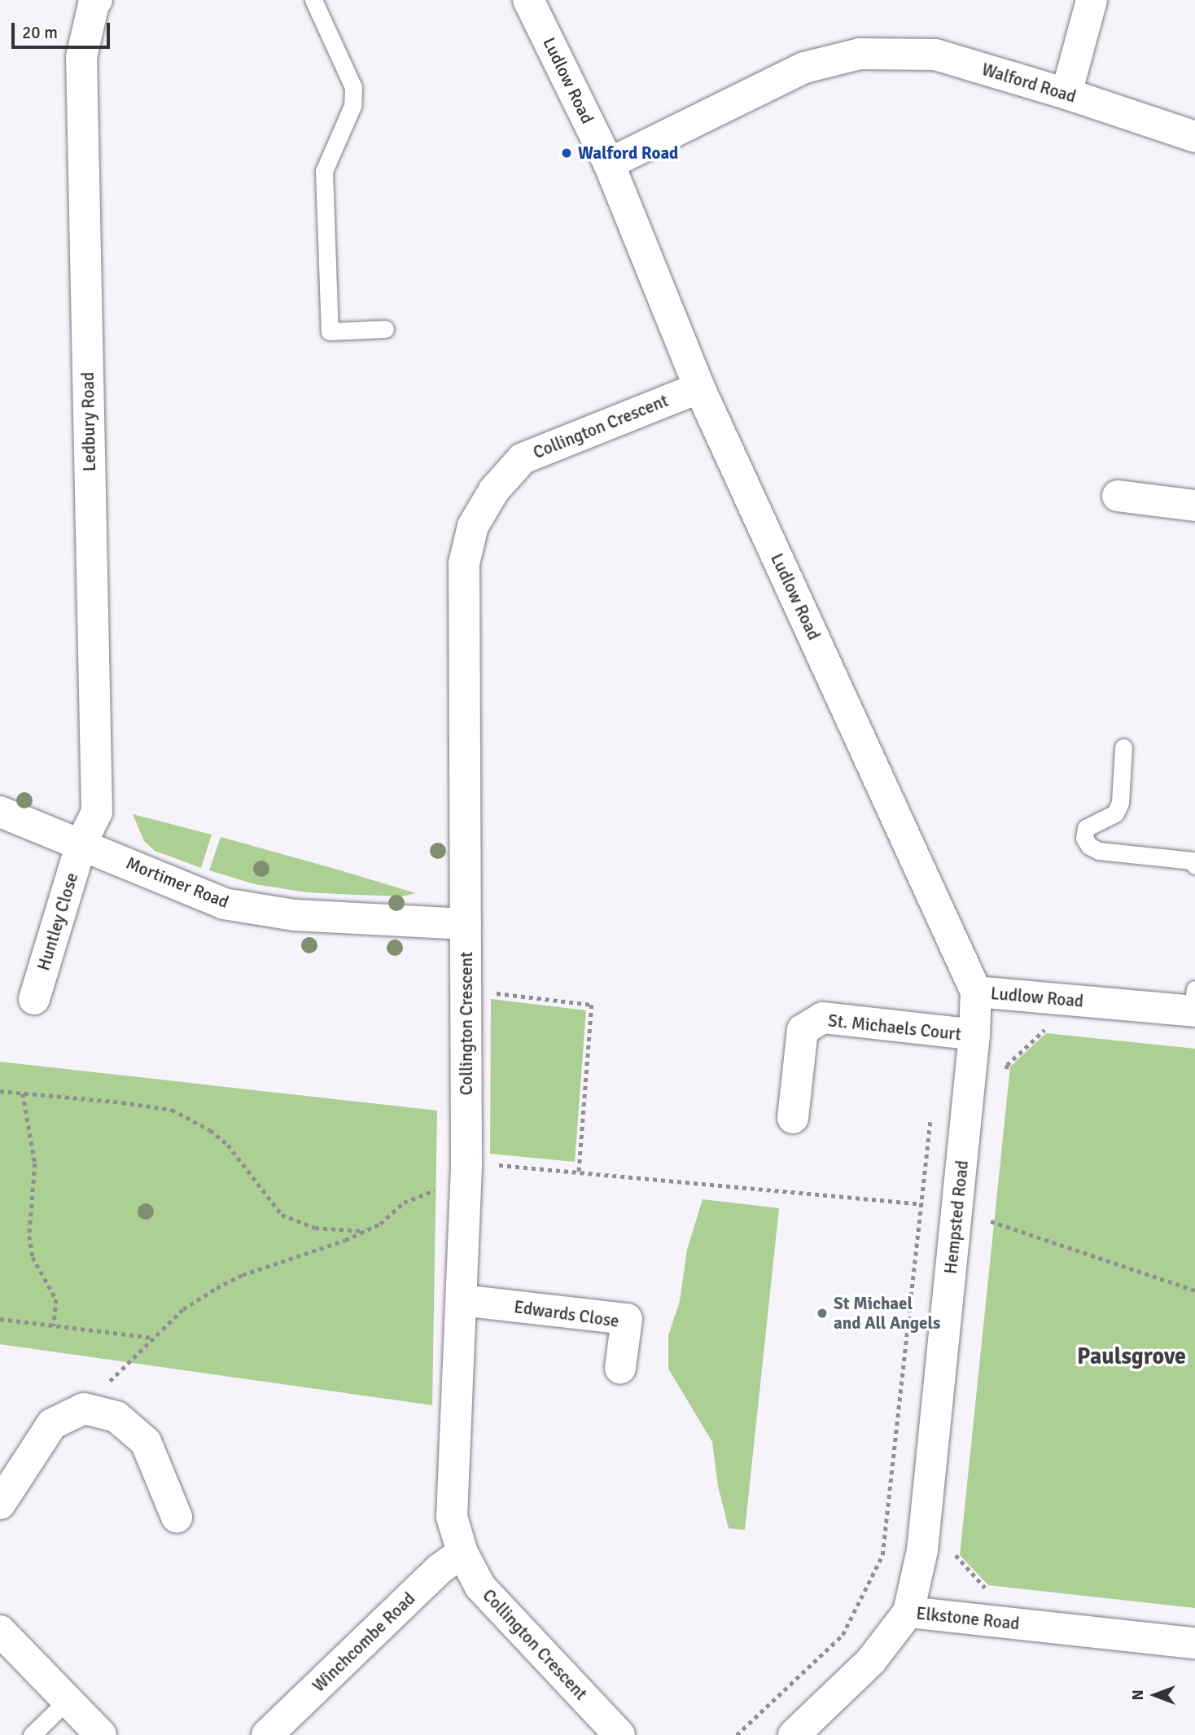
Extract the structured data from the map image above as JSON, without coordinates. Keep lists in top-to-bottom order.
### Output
{
  "streets": {
    "street": [
      "Ludlow Road",
      "Walford Road",
      "Ledbury Road",
      "Collington Crescent",
      "Mortimer Road",
      "Huntley Close",
      "St. Michaels Court",
      "Hempsted Road",
      "Edwards Close",
      "Elkstone Road",
      "Winchcombe Road"
    ]
  },
  "crossings": [
    ["Ludlow Road", "Walford Road"],
    ["Ludlow Road", "Collington Crescent"],
    ["Ludlow Road", "Hempsted Road"],
    ["Ledbury Road", "Mortimer Road"],
    ["Ledbury Road", "Huntley Close"],
    ["Collington Crescent", "Mortimer Road"],
    ["Collington Crescent", "Edwards Close"],
    ["Collington Crescent", "Winchcombe Road"],
    ["Mortimer Road", "Huntley Close"],
    ["St. Michaels Court", "Hempsted Road"],
    ["Hempsted Road", "Elkstone Road"]
  ],
  "districts": ["Paulsgrove"],
  "places": ["Walford Road", "St Michael and All Angels"],
  "scale_bar": "20 m",
  "north": "left"
}
